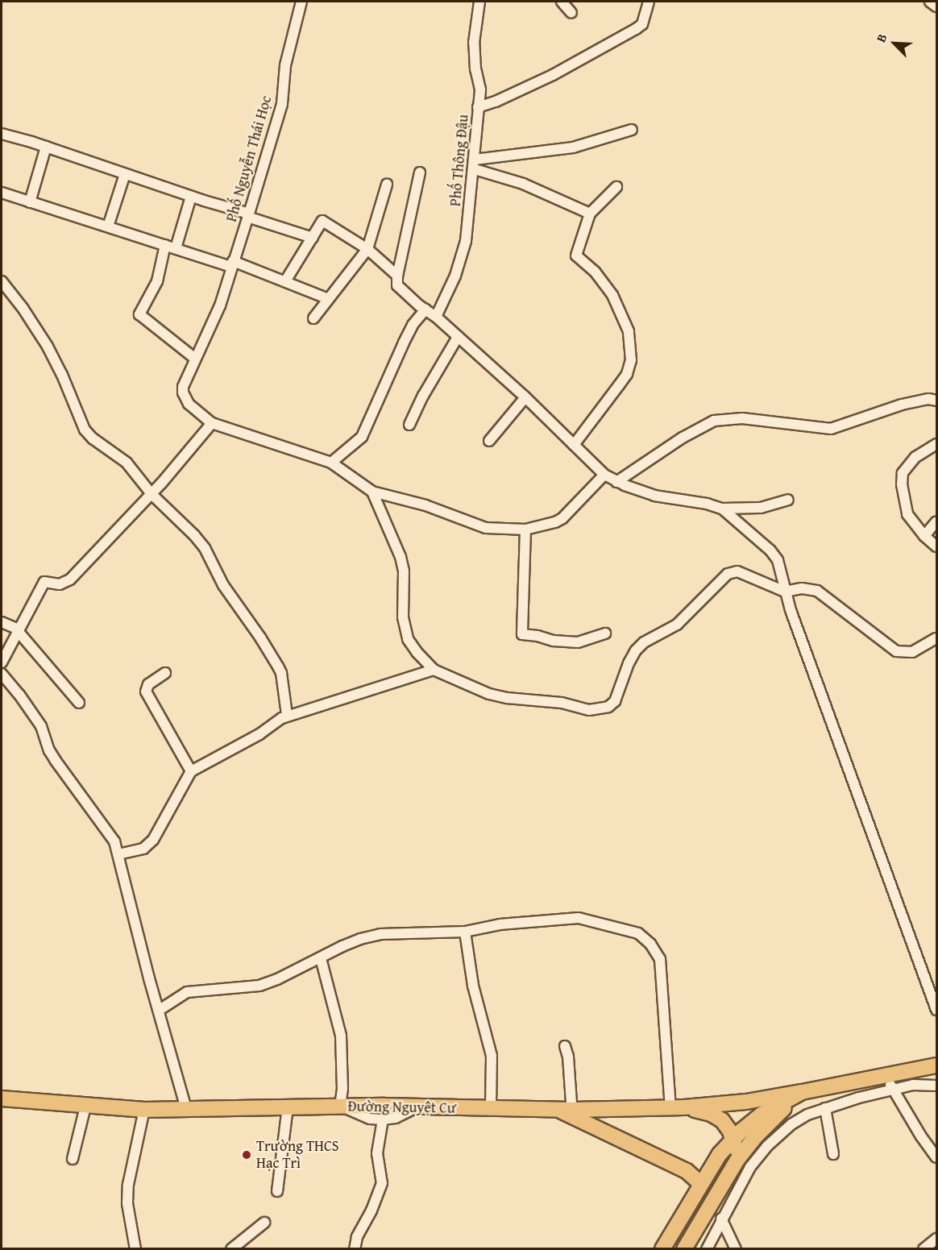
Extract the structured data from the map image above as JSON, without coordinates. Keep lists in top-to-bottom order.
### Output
{
  "streets": {
    "highway": ["Đường Nguyệt Cư"],
    "street": ["Phố Nguyễn Thái Học", "Phố Thông Đậu"]
  },
  "places": ["Trường THCS Hạc Trì"],
  "north": "top left"
}
